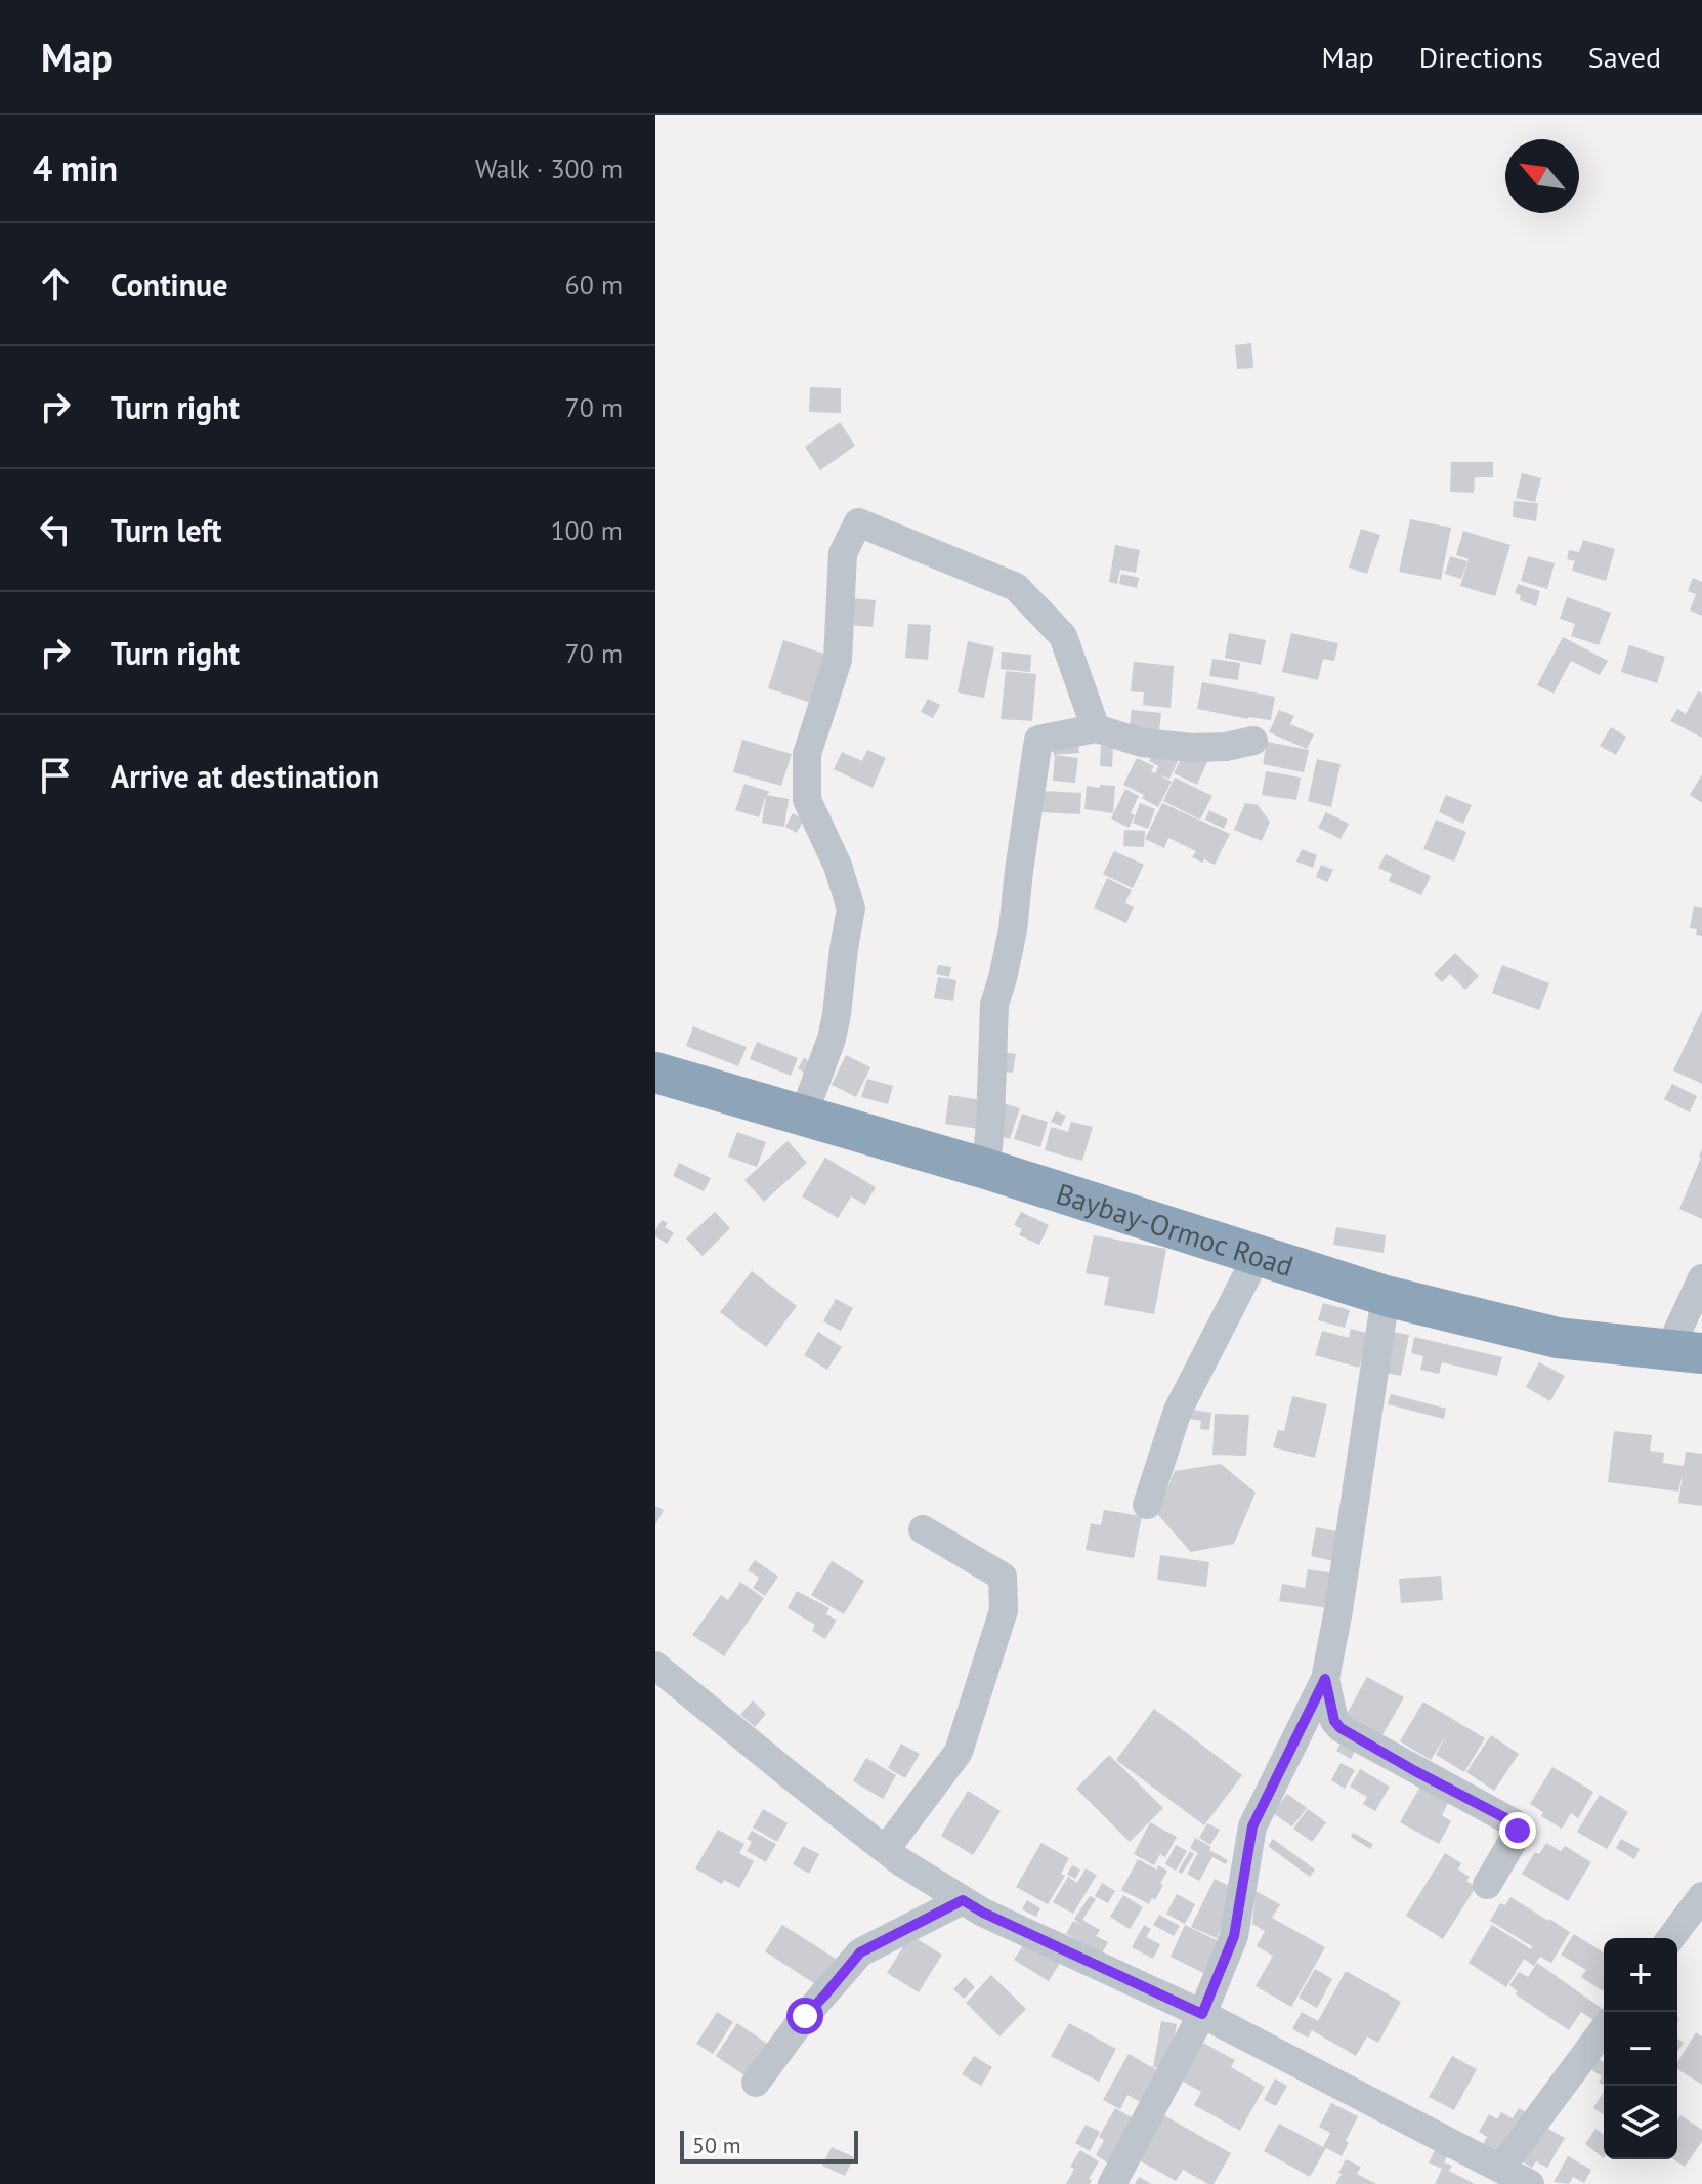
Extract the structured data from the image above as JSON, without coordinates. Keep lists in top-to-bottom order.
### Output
{
  "streets": {
    "highway": ["Baybay-Ormoc Road"]
  },
  "scale_bar": "50 m",
  "north": "top left",
  "page": {
    "header": "Map",
    "nav": ["Map", "Directions", "Saved"],
    "heading": ["4 min", "Walk · 300 m"],
    "list": [
      ["Continue", "60 m"],
      ["Turn right", "70 m"],
      ["Turn left", "100 m"],
      ["Turn right", "70 m"],
      "Arrive at destination"
    ],
    "map_buttons": ["+", "−"],
    "scale": "50 m"
  }
}
